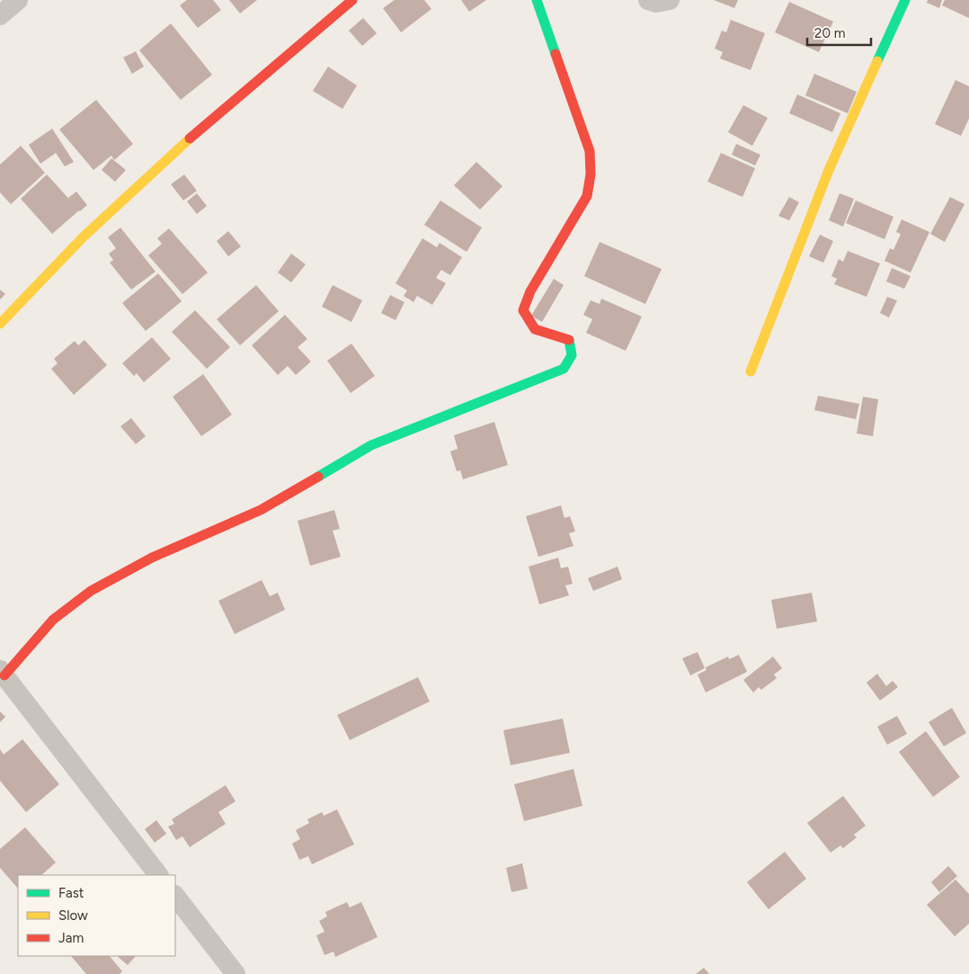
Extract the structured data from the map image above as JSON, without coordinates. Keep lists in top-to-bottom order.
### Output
{
  "legend": ["Fast", "Slow", "Jam"],
  "scale_bar": "20 m"
}
